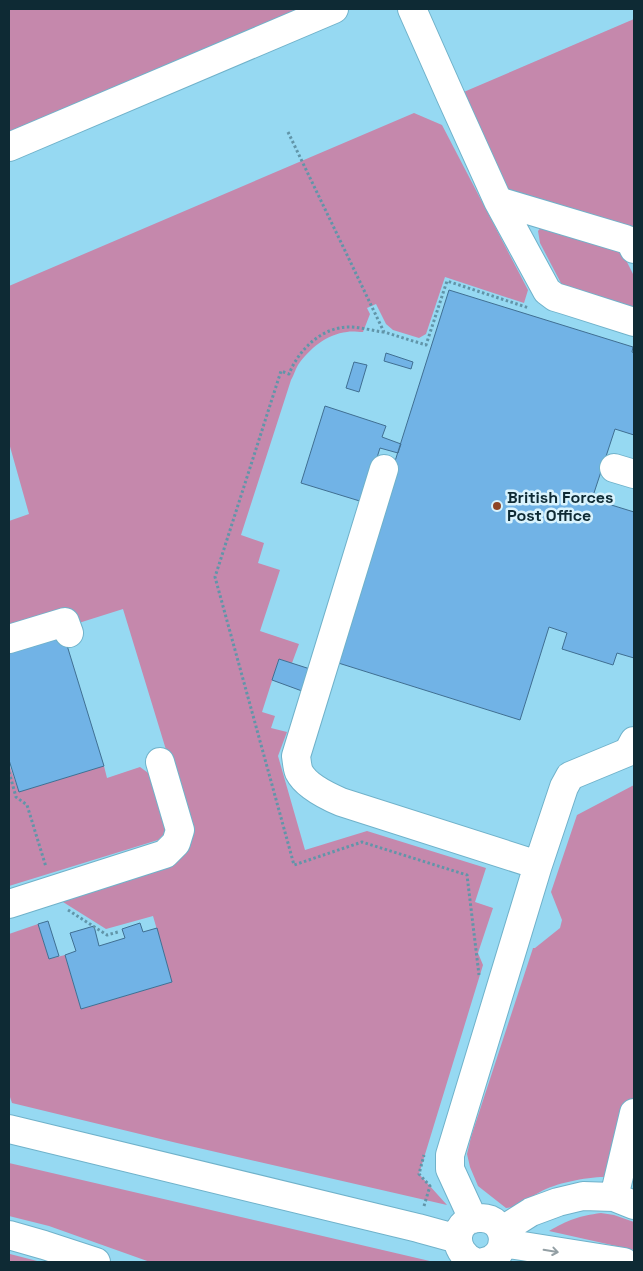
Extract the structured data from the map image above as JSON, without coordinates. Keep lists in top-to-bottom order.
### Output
{
  "places": ["British Forces Post Office"]
}
